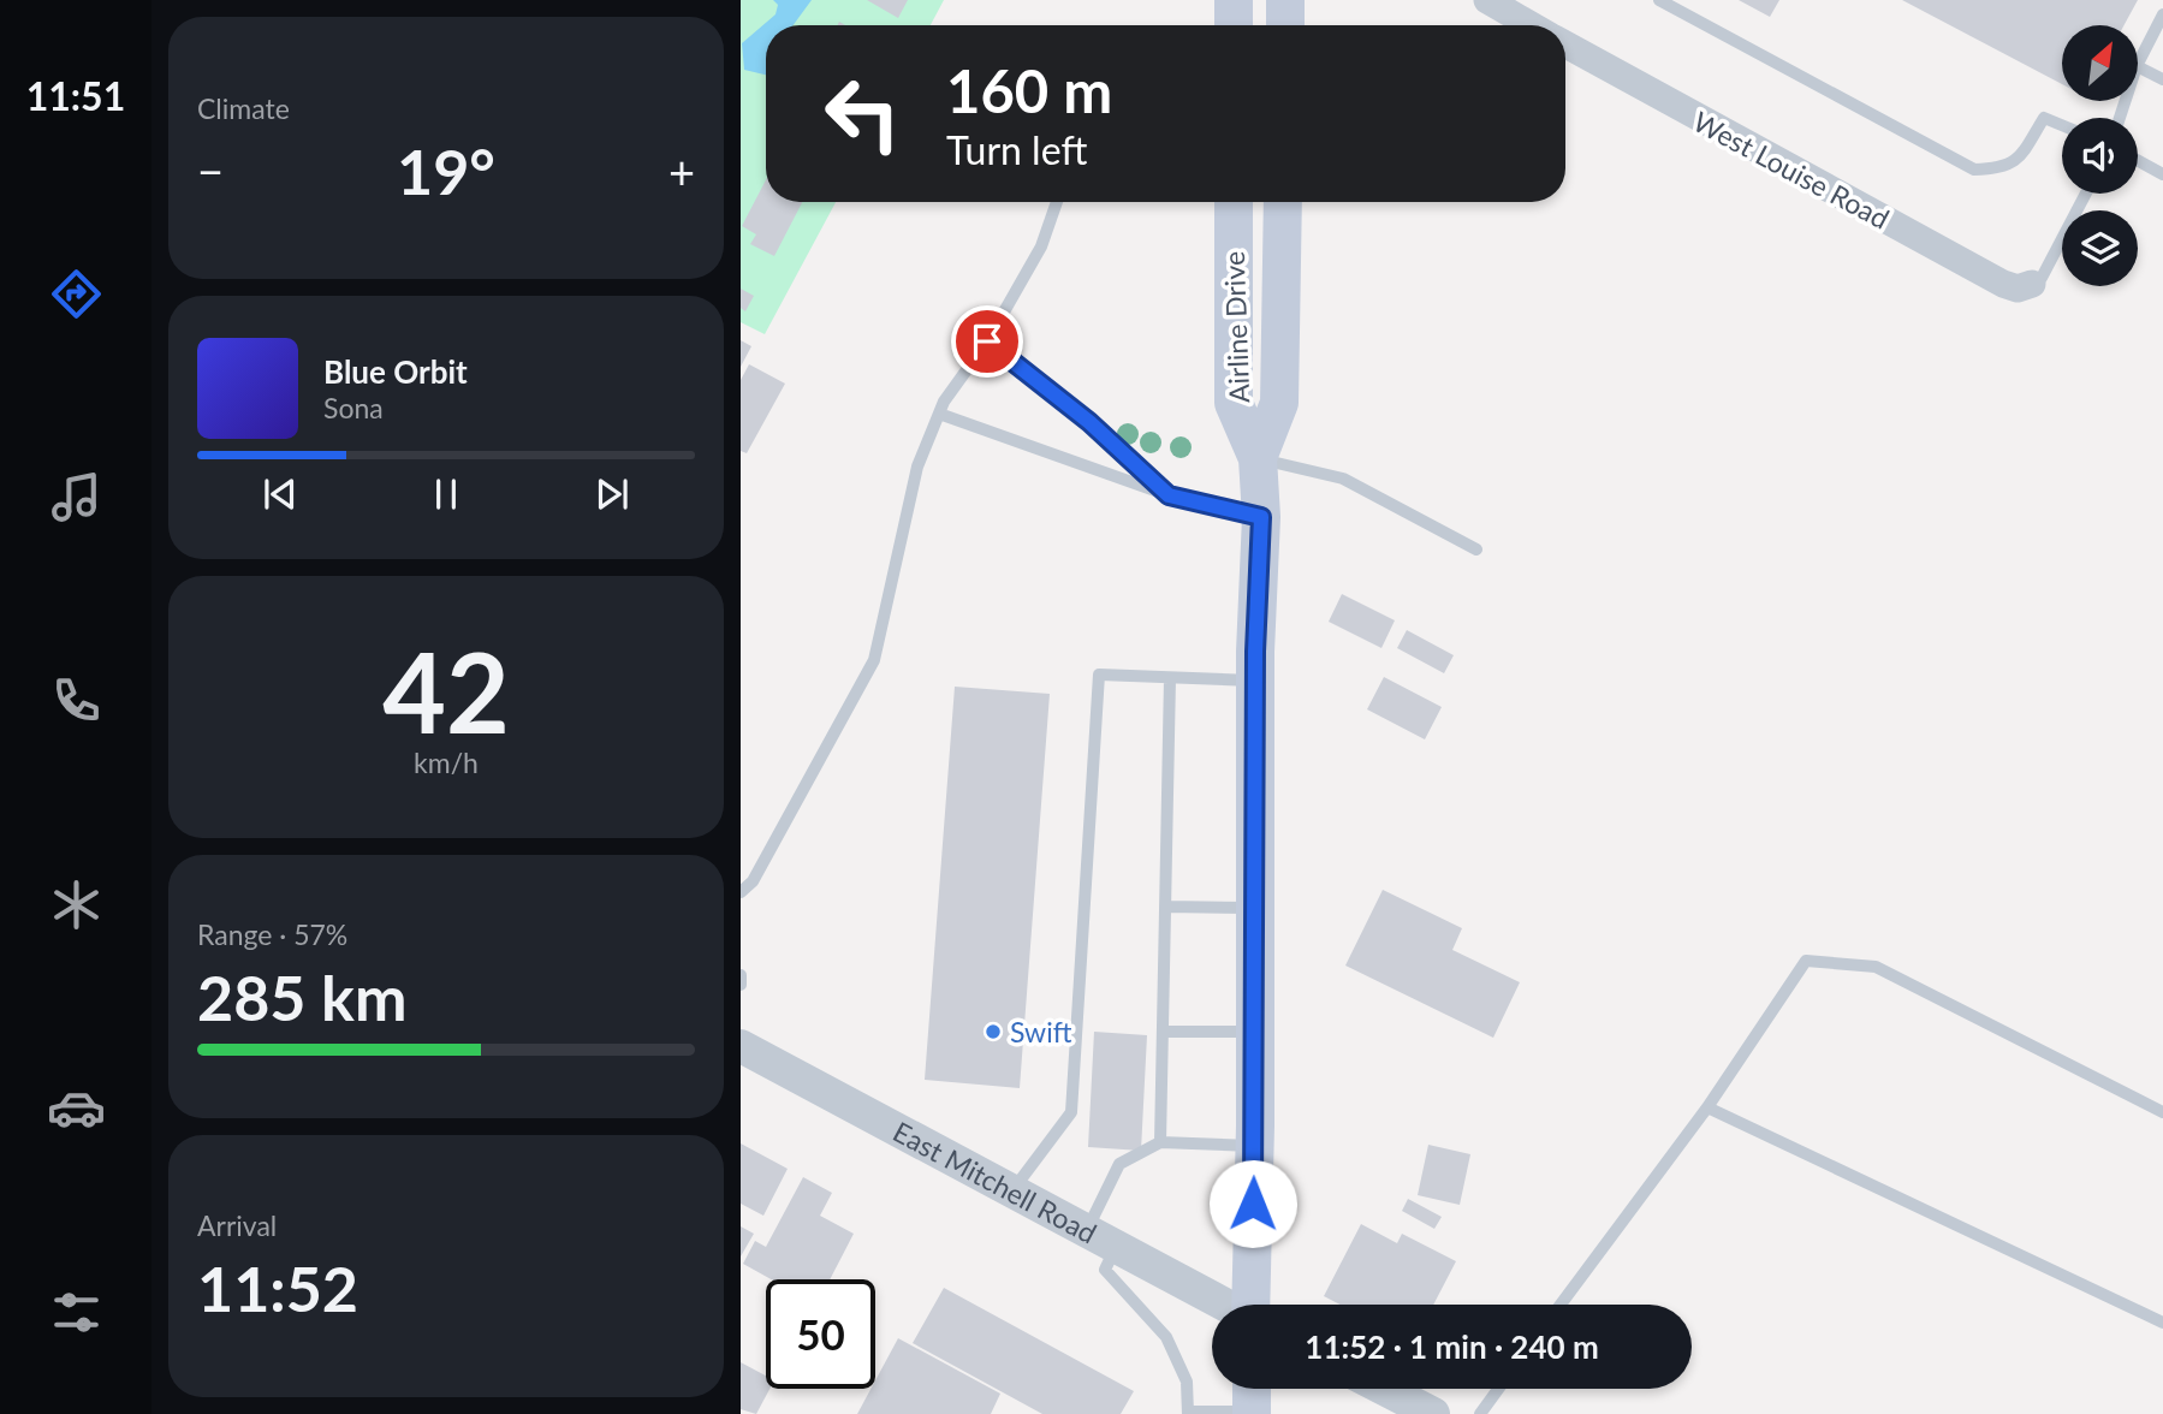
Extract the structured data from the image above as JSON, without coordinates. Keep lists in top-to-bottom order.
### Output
{
  "streets": {
    "main road": ["Airline Drive"],
    "street": ["West Louise Road", "East Mitchell Road"]
  },
  "places": ["Swift"],
  "north": "top right",
  "page": {
    "tabs": "11:51",
    "tile": [
      "Climate",
      ["42", "km/h"],
      ["Range · 57%", "285 km"],
      ["Arrival", "11:52"]
    ],
    "turn": ["160 m", "Turn left"],
    "heat": ["−", "19°", "+"],
    "song": ["Blue Orbit", "Sona"],
    "limit": "50",
    "trip": "11:52 · 1 min · 240 m"
  }
}
